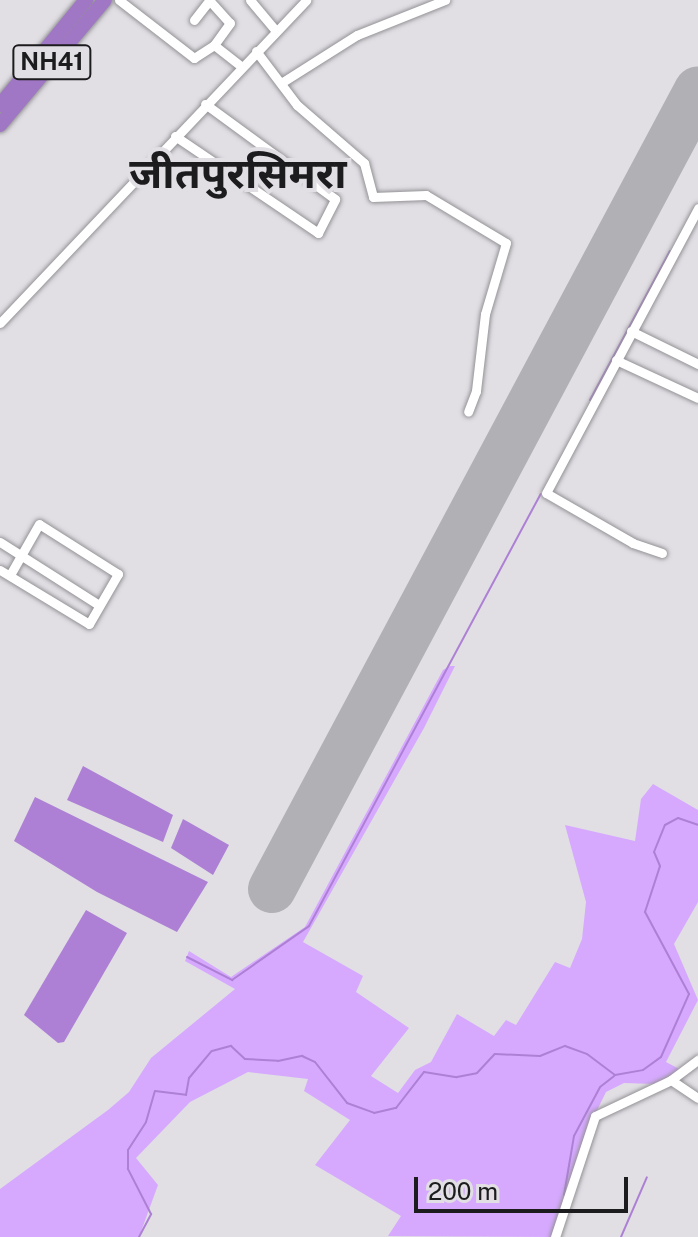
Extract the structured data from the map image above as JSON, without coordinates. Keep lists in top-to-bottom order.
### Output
{
  "streets": {
    "highway": ["NH41"]
  },
  "districts": ["जीतपुरसिमरा"],
  "scale_bar": "200 m"
}
